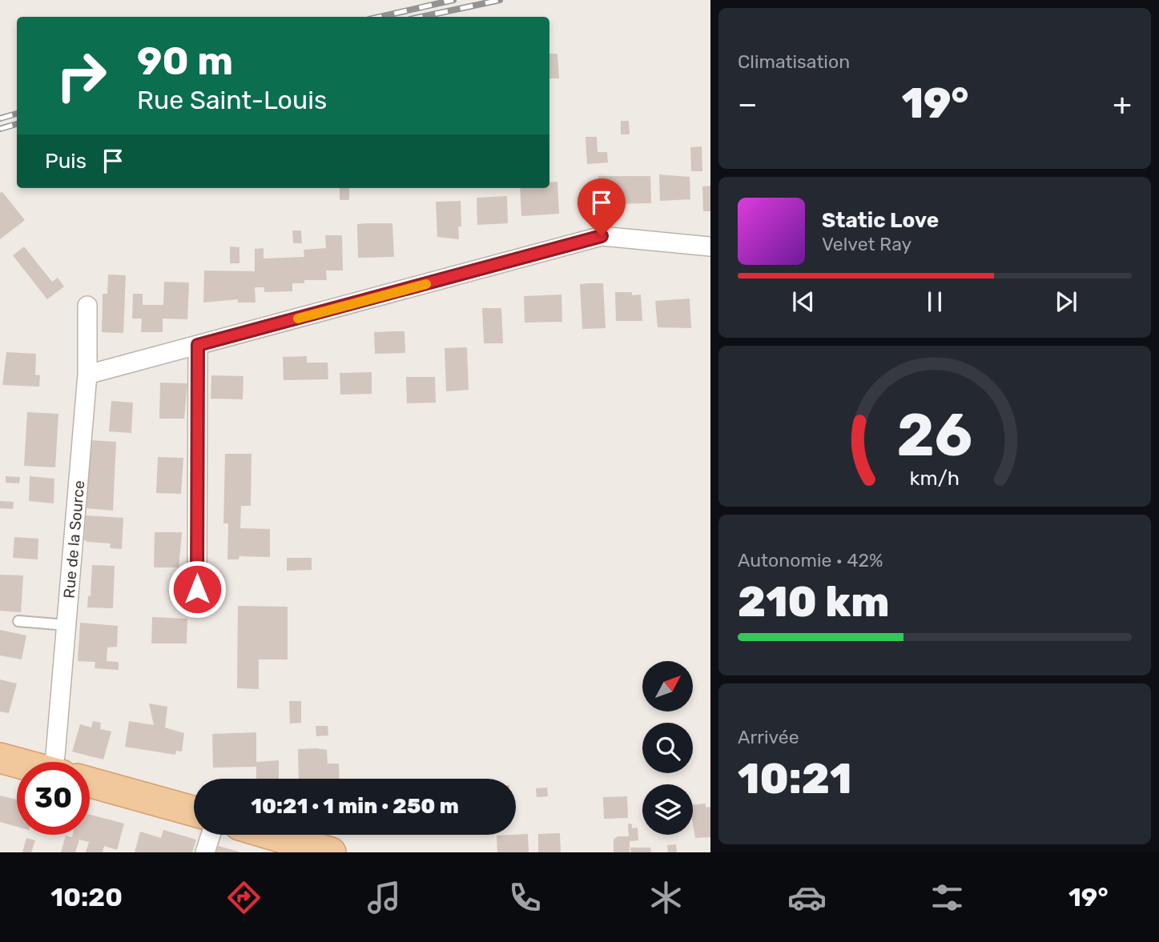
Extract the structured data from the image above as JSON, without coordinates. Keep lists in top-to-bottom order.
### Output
{
  "streets": {
    "street": ["Rue de la Source"]
  },
  "north": "top right",
  "page": {
    "tile": [
      "Climatisation",
      ["Autonomie · 42%", "210 km"],
      ["Arrivée", "10:21"]
    ],
    "turn": ["90 m", "Rue Saint-Louis"],
    "heat": ["−", "19°", "+"],
    "then": "Puis",
    "song": ["Static Love", "Velvet Ray"],
    "limit": "30",
    "trip": "10:21 · 1 min · 250 m",
    "tabs": ["10:20", "19°"],
    "gauge": ["26", "km/h"]
  }
}
